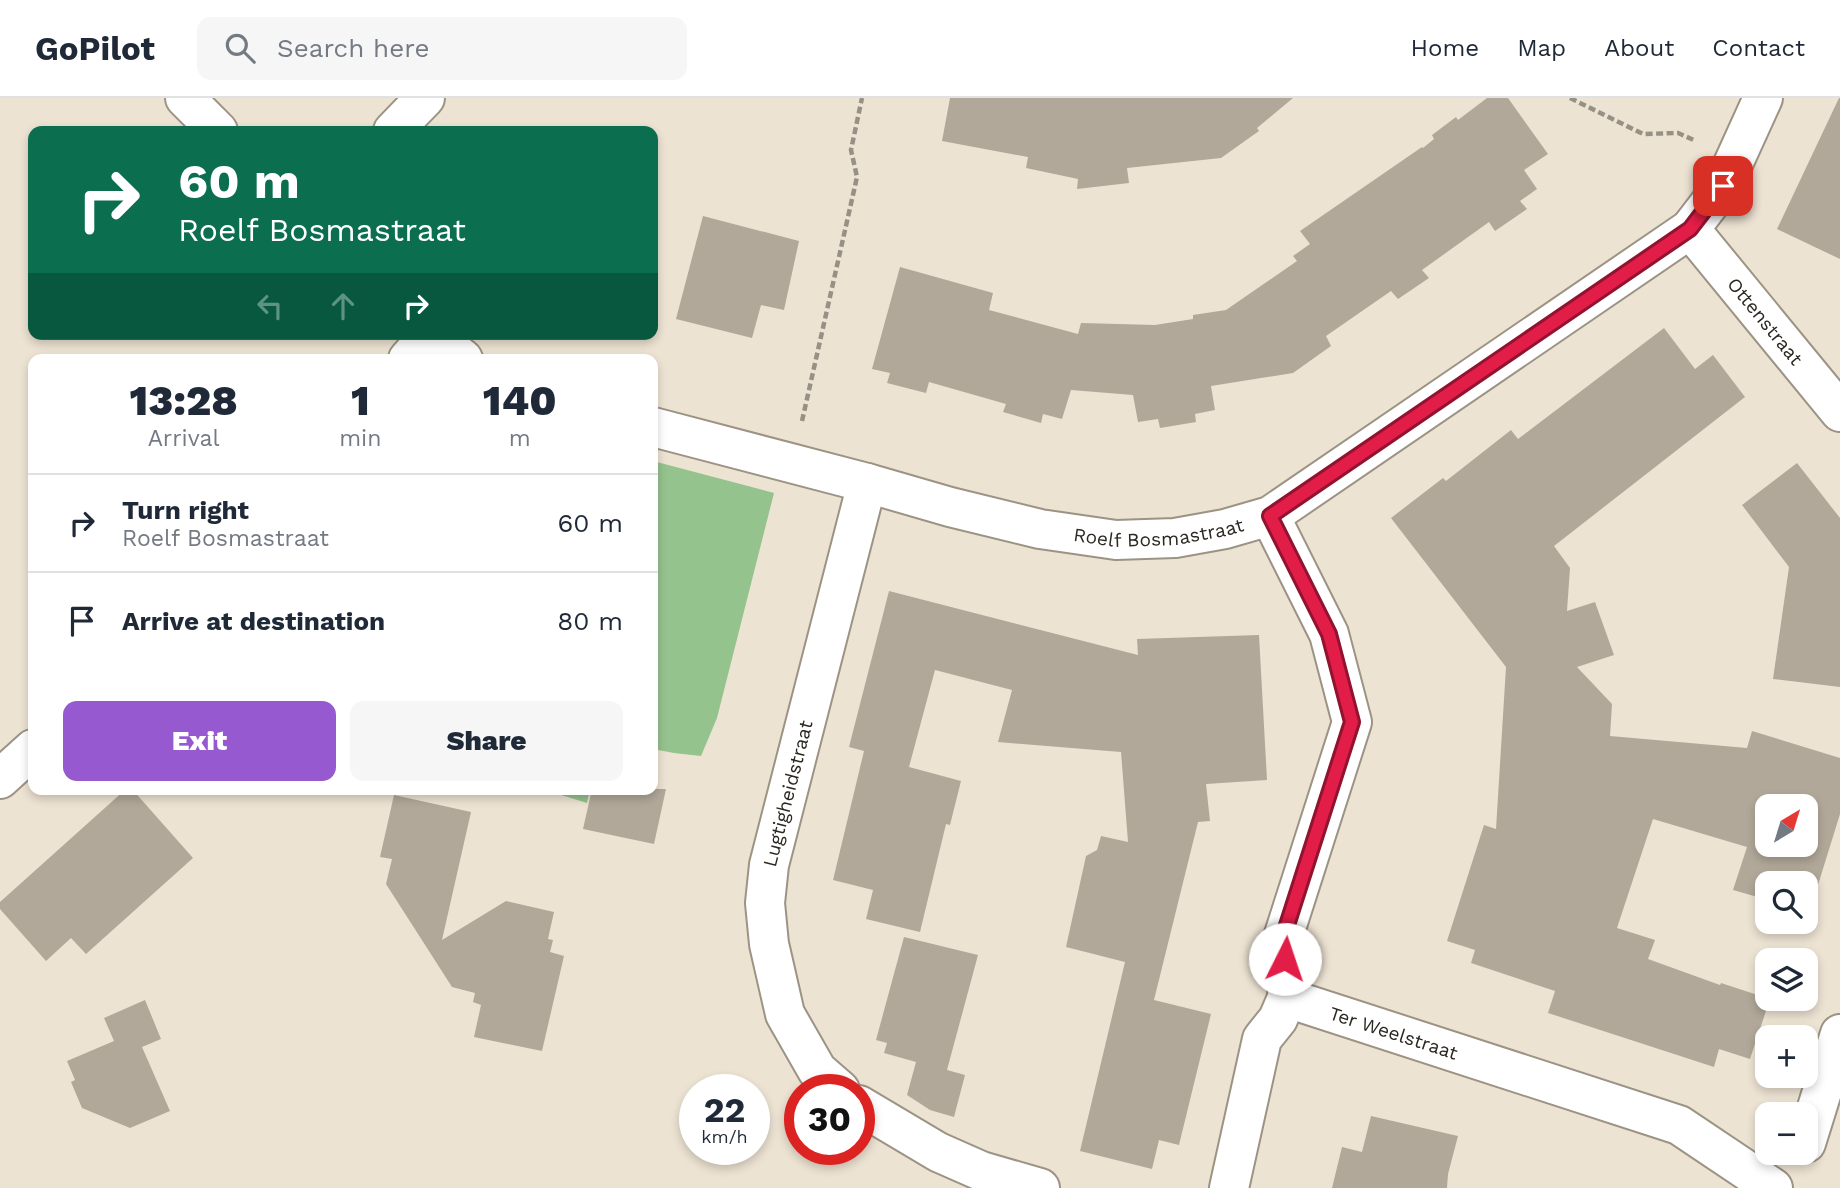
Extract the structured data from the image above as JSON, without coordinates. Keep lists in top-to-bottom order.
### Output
{
  "streets": {
    "street": [
      "Ottenstraat",
      "Roelf Bosmastraat",
      "Lugtigheidstraat",
      "Ter Weelstraat"
    ]
  },
  "crossings": [
    ["Ottenstraat", "Roelf Bosmastraat"],
    ["Roelf Bosmastraat", "Lugtigheidstraat"]
  ],
  "north": "top right",
  "page": {
    "header": "GoPilot",
    "search": "Search here",
    "nav": [
      "Home",
      "Map",
      "About",
      "Contact"
    ],
    "turn": ["60 m", "Roelf Bosmastraat"],
    "eta": [
      "13:28",
      "Arrival",
      "1",
      "min",
      "140",
      "m"
    ],
    "list": [
      {
        "name": "Turn right",
        "note": "Roelf Bosmastraat",
        "value": "60 m"
      },
      {
        "name": "Arrive at destination",
        "value": "80 m"
      }
    ],
    "buttons": ["Exit", "Share"],
    "map_buttons": ["+", "−"],
    "speed": "22 km/h",
    "limit": "30"
  }
}
